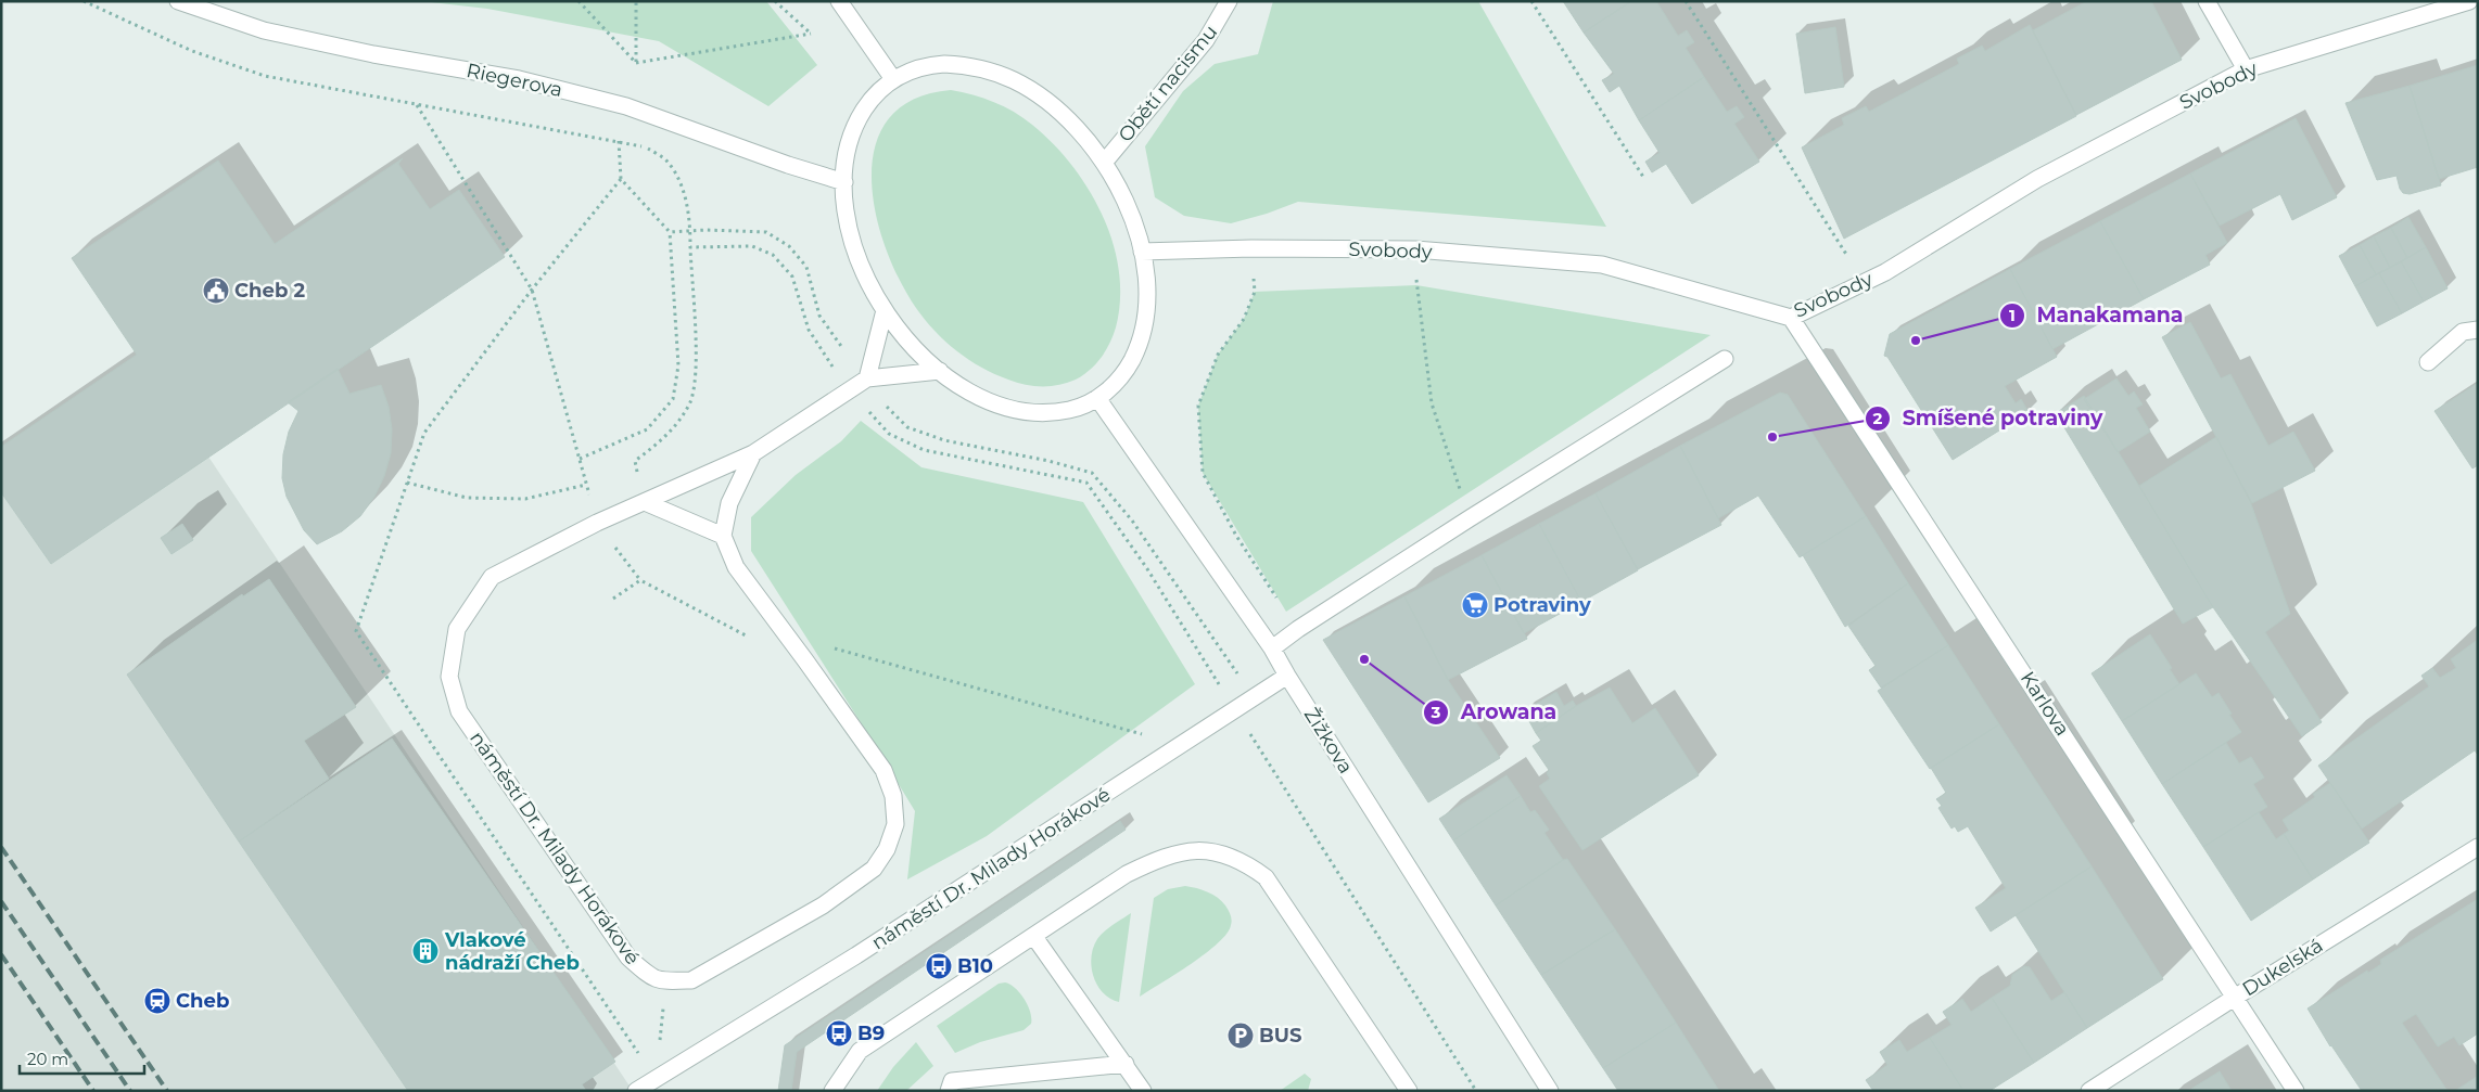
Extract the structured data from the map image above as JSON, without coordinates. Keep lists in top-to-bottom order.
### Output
{
  "streets": {
    "street": [
      "Riegerova",
      "Obětí nacismu",
      "Svobody",
      "Karlova",
      "Žižkova",
      "náměstí Dr. Milady Horákové",
      "Dukelská"
    ]
  },
  "crossings": [
    ["Svobody", "Karlova"],
    ["Karlova", "Dukelská"],
    ["Žižkova", "náměstí Dr. Milady Horákové"]
  ],
  "places": {
    "public building": ["Cheb 2"],
    "other": ["Manakamana", "Smíšené potraviny", "Arowana"],
    "supermarket": ["Potraviny"],
    "building": ["Vlakové nádraží Cheb"],
    "bus stop": ["B10", "B9"],
    "station": ["Cheb"],
    "parking": ["BUS"]
  },
  "scale_bar": "20 m"
}
